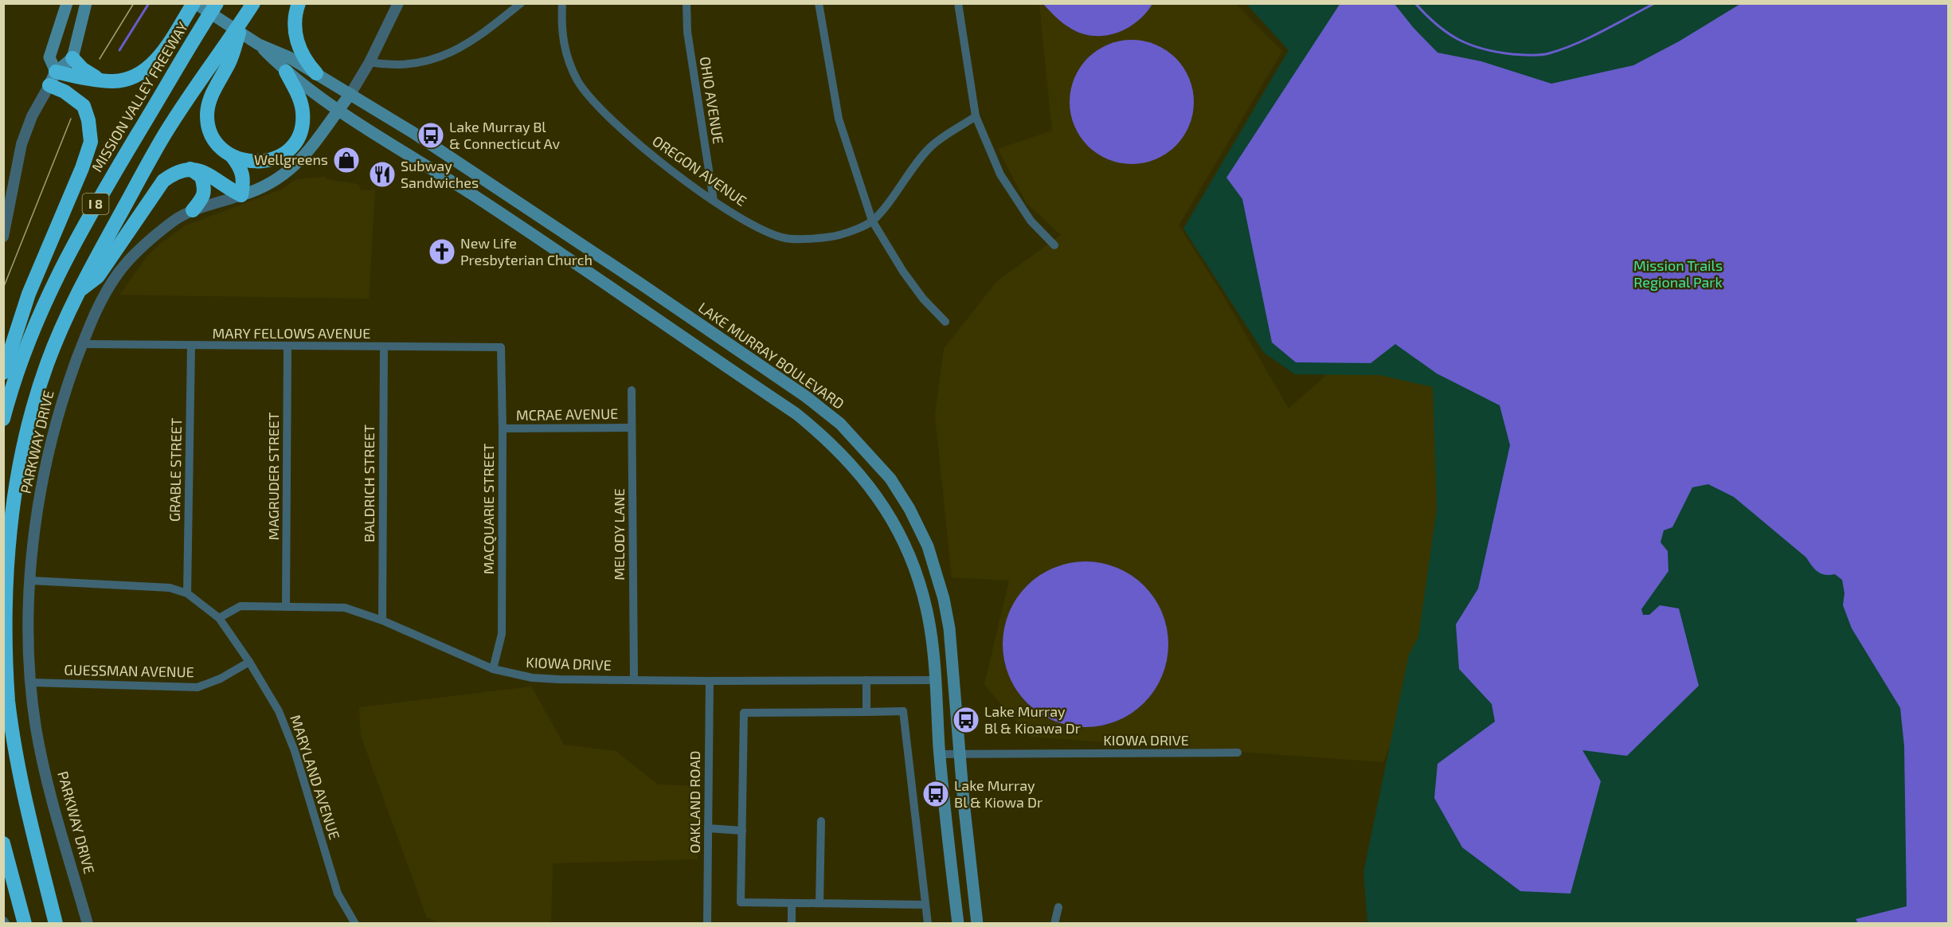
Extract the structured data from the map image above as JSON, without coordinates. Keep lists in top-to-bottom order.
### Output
{
  "streets": {
    "highway": ["MISSION VALLEY FREEWAY", "I 8"],
    "main road": ["LAKE MURRAY BOULEVARD", "PARKWAY DRIVE"],
    "street": [
      "OHIO AVENUE",
      "OREGON AVENUE",
      "MARY FELLOWS AVENUE",
      "MCRAE AVENUE",
      "GRABLE STREET",
      "MAGRUDER STREET",
      "BALDRICH STREET",
      "MACQUARIE STREET",
      "MELODY LANE",
      "KIOWA DRIVE",
      "GUESSMAN AVENUE",
      "MARYLAND AVENUE",
      "OAKLAND ROAD"
    ]
  },
  "crossings": [
    ["OHIO AVENUE", "OREGON AVENUE"],
    ["MARY FELLOWS AVENUE", "PARKWAY DRIVE"],
    ["MARY FELLOWS AVENUE", "GRABLE STREET"],
    ["MARY FELLOWS AVENUE", "MAGRUDER STREET"],
    ["MARY FELLOWS AVENUE", "BALDRICH STREET"],
    ["MARY FELLOWS AVENUE", "MACQUARIE STREET"],
    ["LAKE MURRAY BOULEVARD", "PARKWAY DRIVE"],
    ["LAKE MURRAY BOULEVARD", "KIOWA DRIVE"],
    ["MCRAE AVENUE", "MACQUARIE STREET"],
    ["MCRAE AVENUE", "MELODY LANE"],
    ["PARKWAY DRIVE", "GUESSMAN AVENUE"],
    ["PARKWAY DRIVE", "MARYLAND AVENUE"],
    ["GRABLE STREET", "MARYLAND AVENUE"],
    ["MAGRUDER STREET", "KIOWA DRIVE"],
    ["BALDRICH STREET", "KIOWA DRIVE"],
    ["MACQUARIE STREET", "KIOWA DRIVE"],
    ["MELODY LANE", "KIOWA DRIVE"],
    ["KIOWA DRIVE", "MARYLAND AVENUE"],
    ["KIOWA DRIVE", "OAKLAND ROAD"],
    ["GUESSMAN AVENUE", "MARYLAND AVENUE"]
  ],
  "parks": ["Mission Trails Regional Park"],
  "places": {
    "bus stop": ["Lake Murray Bl & Connecticut Av", "Lake Murray Bl & Kioawa Dr", "Lake Murray Bl & Kiowa Dr"],
    "shop": ["Wellgreens"],
    "restaurant": ["Subway Sandwiches"],
    "church": ["New Life Presbyterian Church"]
  }
}
